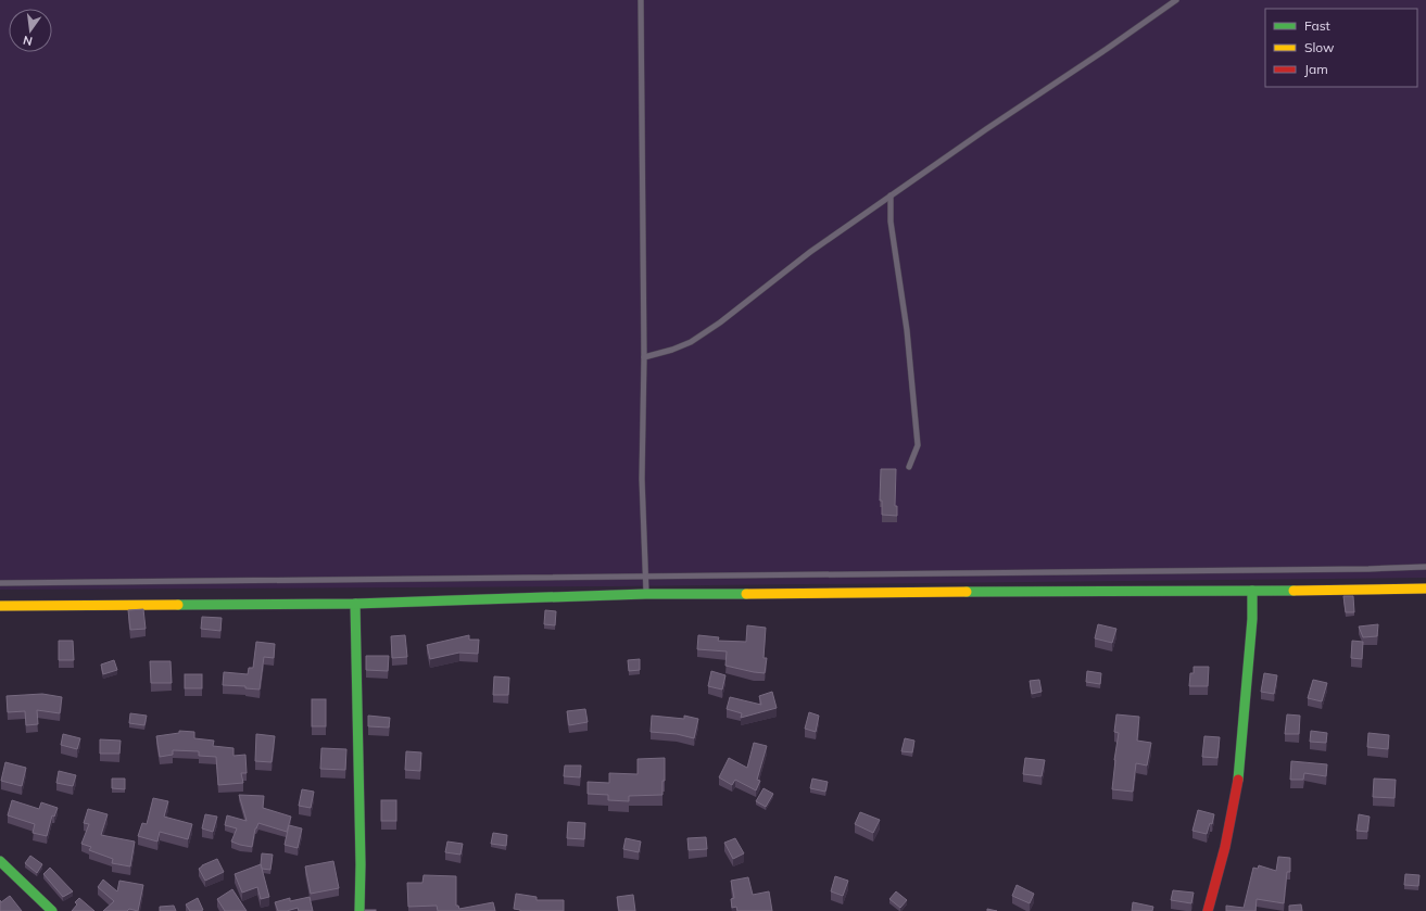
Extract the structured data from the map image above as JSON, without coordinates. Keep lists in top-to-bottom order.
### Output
{
  "legend": ["Fast", "Slow", "Jam"],
  "north": "bottom"
}
